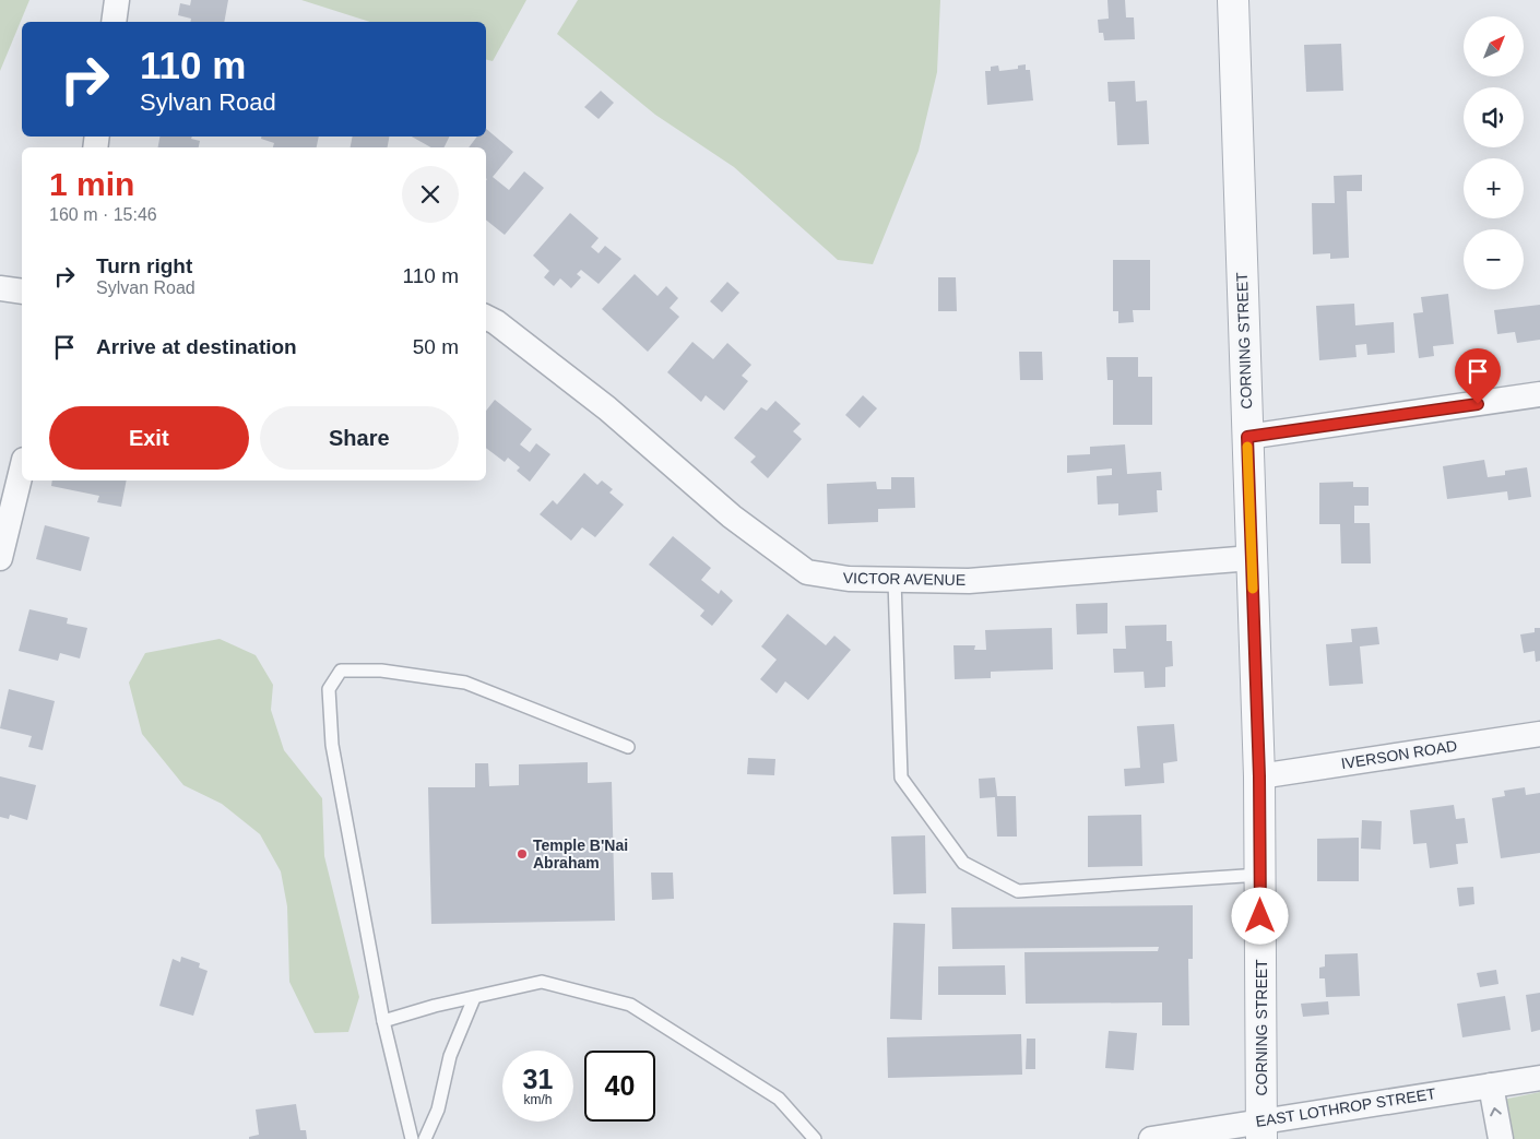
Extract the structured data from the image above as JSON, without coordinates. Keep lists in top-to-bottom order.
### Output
{
  "streets": {
    "street": [
      "CORNING STREET",
      "VICTOR AVENUE",
      "IVERSON ROAD",
      "EAST LOTHROP STREET"
    ]
  },
  "crossings": [
    ["CORNING STREET", "VICTOR AVENUE"],
    ["CORNING STREET", "IVERSON ROAD"],
    ["CORNING STREET", "EAST LOTHROP STREET"]
  ],
  "places": ["Temple B'Nai Abraham"],
  "north": "top right",
  "page": {
    "map_buttons": ["+", "−"],
    "turn": ["110 m", "Sylvan Road"],
    "heading": ["1 min", "160 m · 15:46"],
    "list": [
      {
        "name": "Turn right",
        "note": "Sylvan Road",
        "value": "110 m"
      },
      {
        "name": "Arrive at destination",
        "value": "50 m"
      }
    ],
    "buttons": ["Exit", "Share"],
    "speed": "31 km/h",
    "limit": "40"
  }
}
